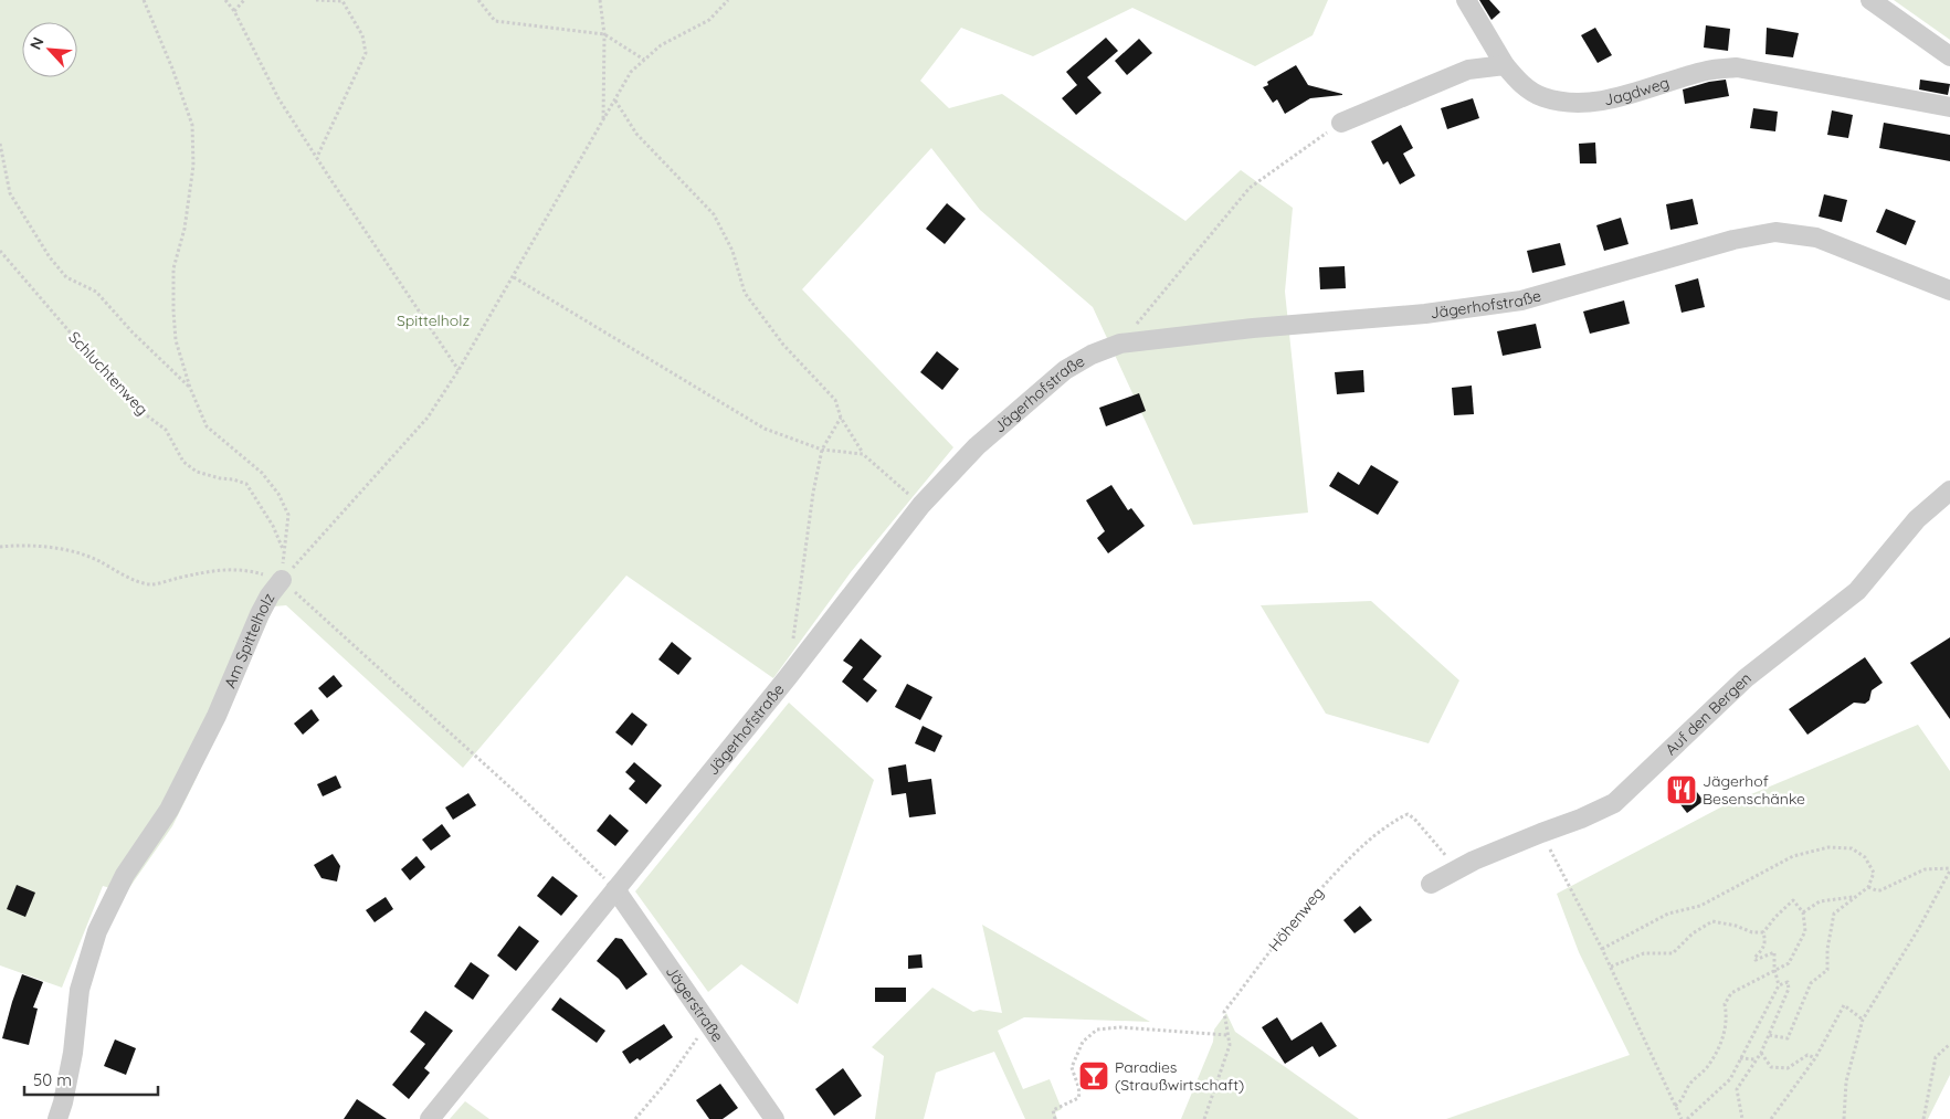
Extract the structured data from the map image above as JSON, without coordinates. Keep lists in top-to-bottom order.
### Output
{
  "streets": {
    "street": [
      "Jagdweg",
      "Jägerhofstraße",
      "Am Spittelholz",
      "Auf den Bergen",
      "Jägerstraße"
    ],
    "path": ["Schluchtenweg", "Höhenweg"]
  },
  "crossings": [
    ["Jägerhofstraße", "Am Spittelholz"],
    ["Jägerhofstraße", "Jägerstraße"],
    ["Am Spittelholz", "Jägerstraße"],
    ["Auf den Bergen", "Höhenweg"]
  ],
  "parks": ["Spittelholz"],
  "places": {
    "restaurant": ["Jägerhof Besenschänke"],
    "bar": ["Paradies (Straußwirtschaft)"]
  },
  "scale_bar": "50 m",
  "north": "top left"
}
